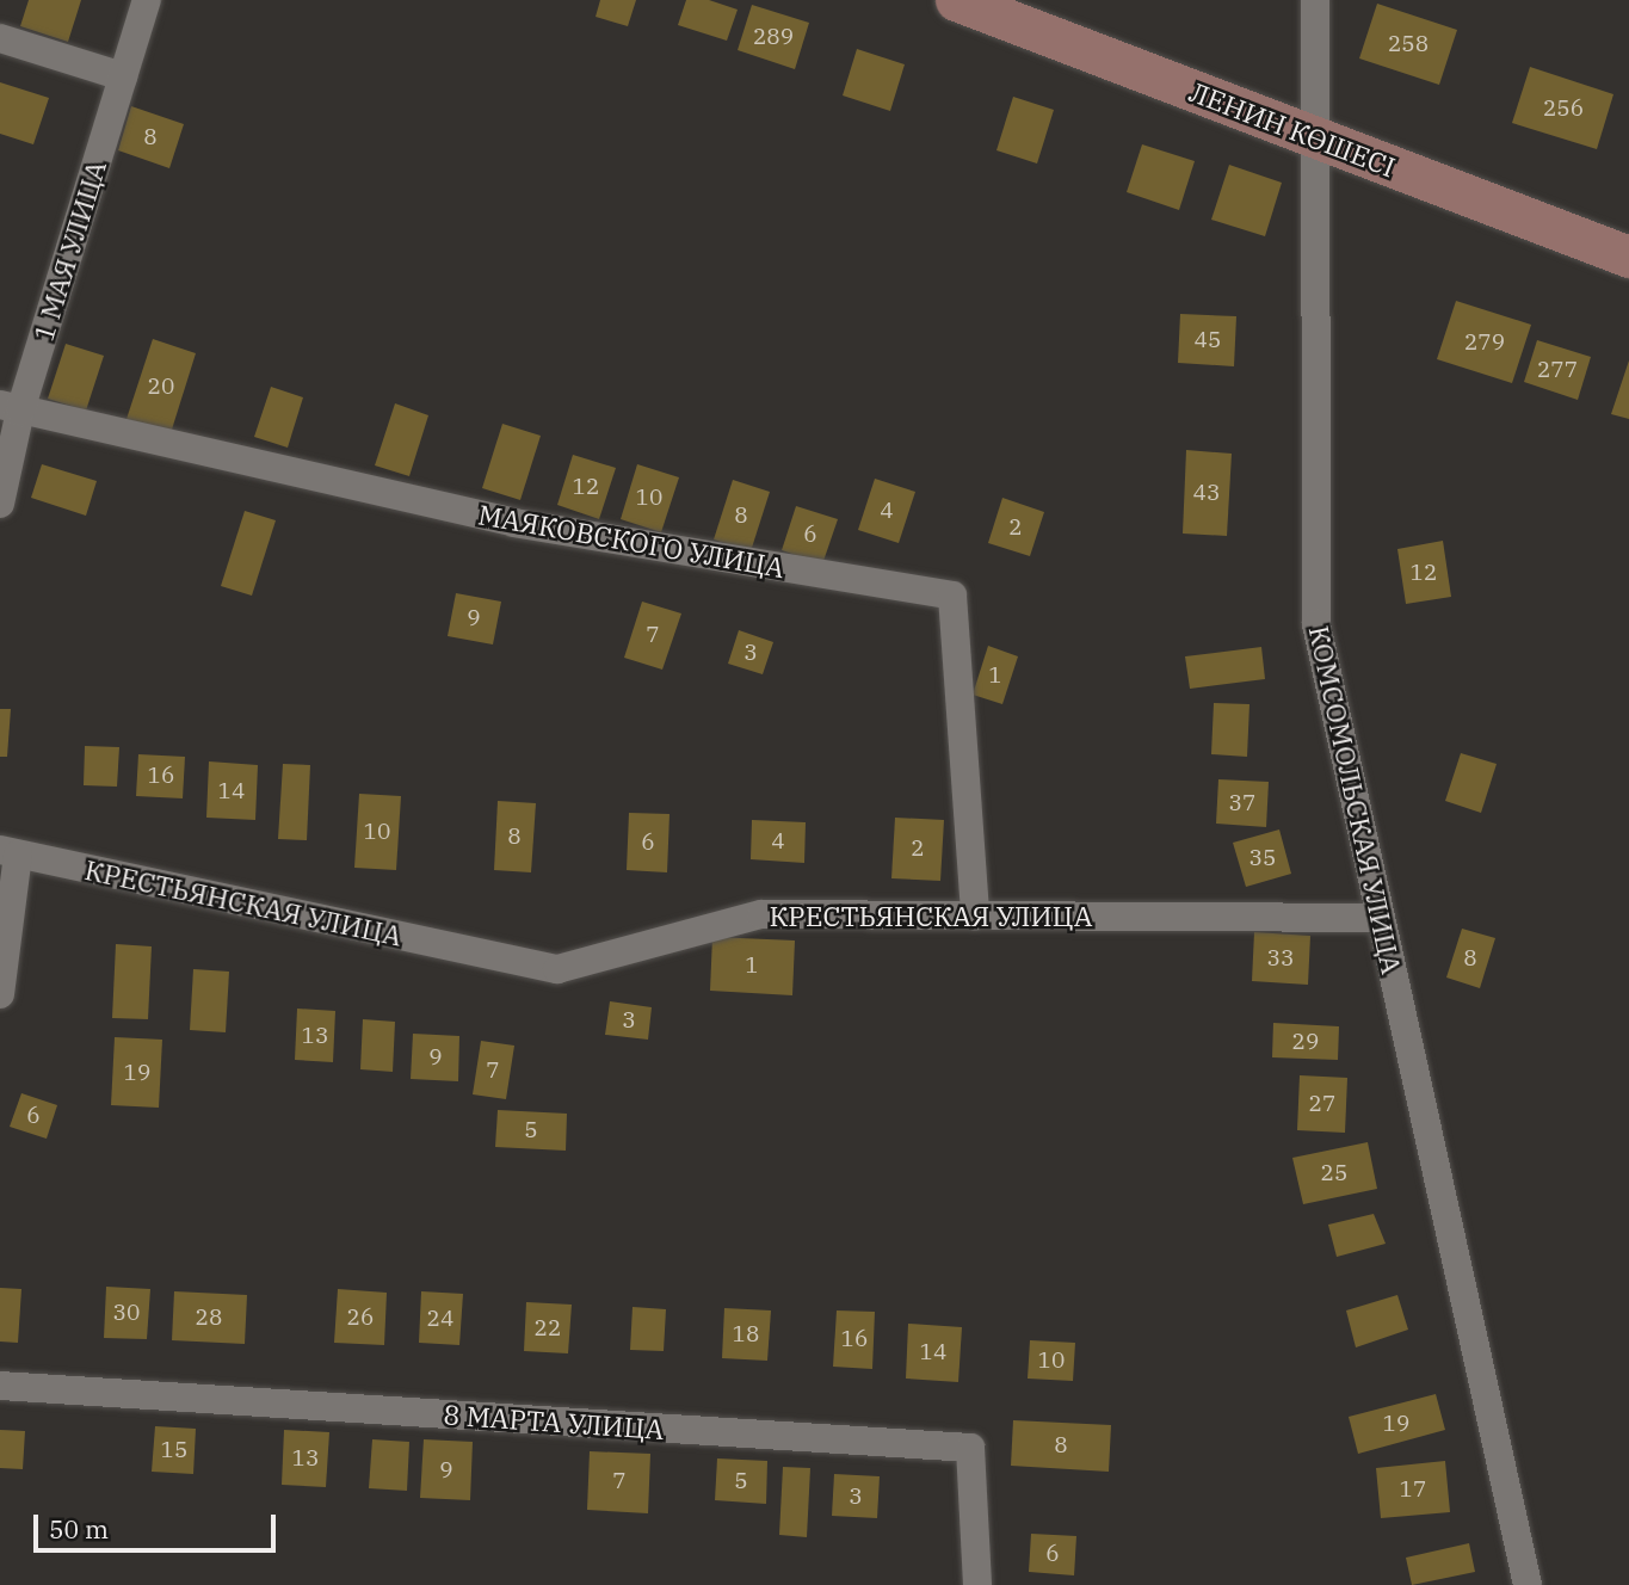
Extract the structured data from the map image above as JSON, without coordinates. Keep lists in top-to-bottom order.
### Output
{
  "streets": {
    "street": [
      "ЛЕНИН КӨШЕСІ",
      "1 МАЯ УЛИЦА",
      "МАЯКОВСКОГО УЛИЦА",
      "КОМСОМОЛЬСКАЯ УЛИЦА",
      "КРЕСТЬЯНСКАЯ УЛИЦА",
      "8 МАРТА УЛИЦА"
    ]
  },
  "crossings": [
    ["ЛЕНИН КӨШЕСІ", "КОМСОМОЛЬСКАЯ УЛИЦА"],
    ["1 МАЯ УЛИЦА", "МАЯКОВСКОГО УЛИЦА"],
    ["МАЯКОВСКОГО УЛИЦА", "КРЕСТЬЯНСКАЯ УЛИЦА"],
    ["КОМСОМОЛЬСКАЯ УЛИЦА", "КРЕСТЬЯНСКАЯ УЛИЦА"]
  ],
  "house_numbers": [
    "289",
    "258",
    "256",
    "8",
    "45",
    "279",
    "277",
    "20",
    "12",
    "43",
    "10",
    "4",
    "8",
    "2",
    "6",
    "12",
    "9",
    "7",
    "3",
    "1",
    "16",
    "14",
    "37",
    "10",
    "8",
    "4",
    "6",
    "2",
    "35",
    "33",
    "8",
    "1",
    "3",
    "13",
    "29",
    "9",
    "7",
    "19",
    "27",
    "6",
    "5",
    "25",
    "30",
    "28",
    "26",
    "24",
    "22",
    "18",
    "16",
    "14",
    "10",
    "19",
    "8",
    "15",
    "13",
    "9",
    "7",
    "5",
    "17",
    "3",
    "6"
  ],
  "scale_bar": "50 m"
}
